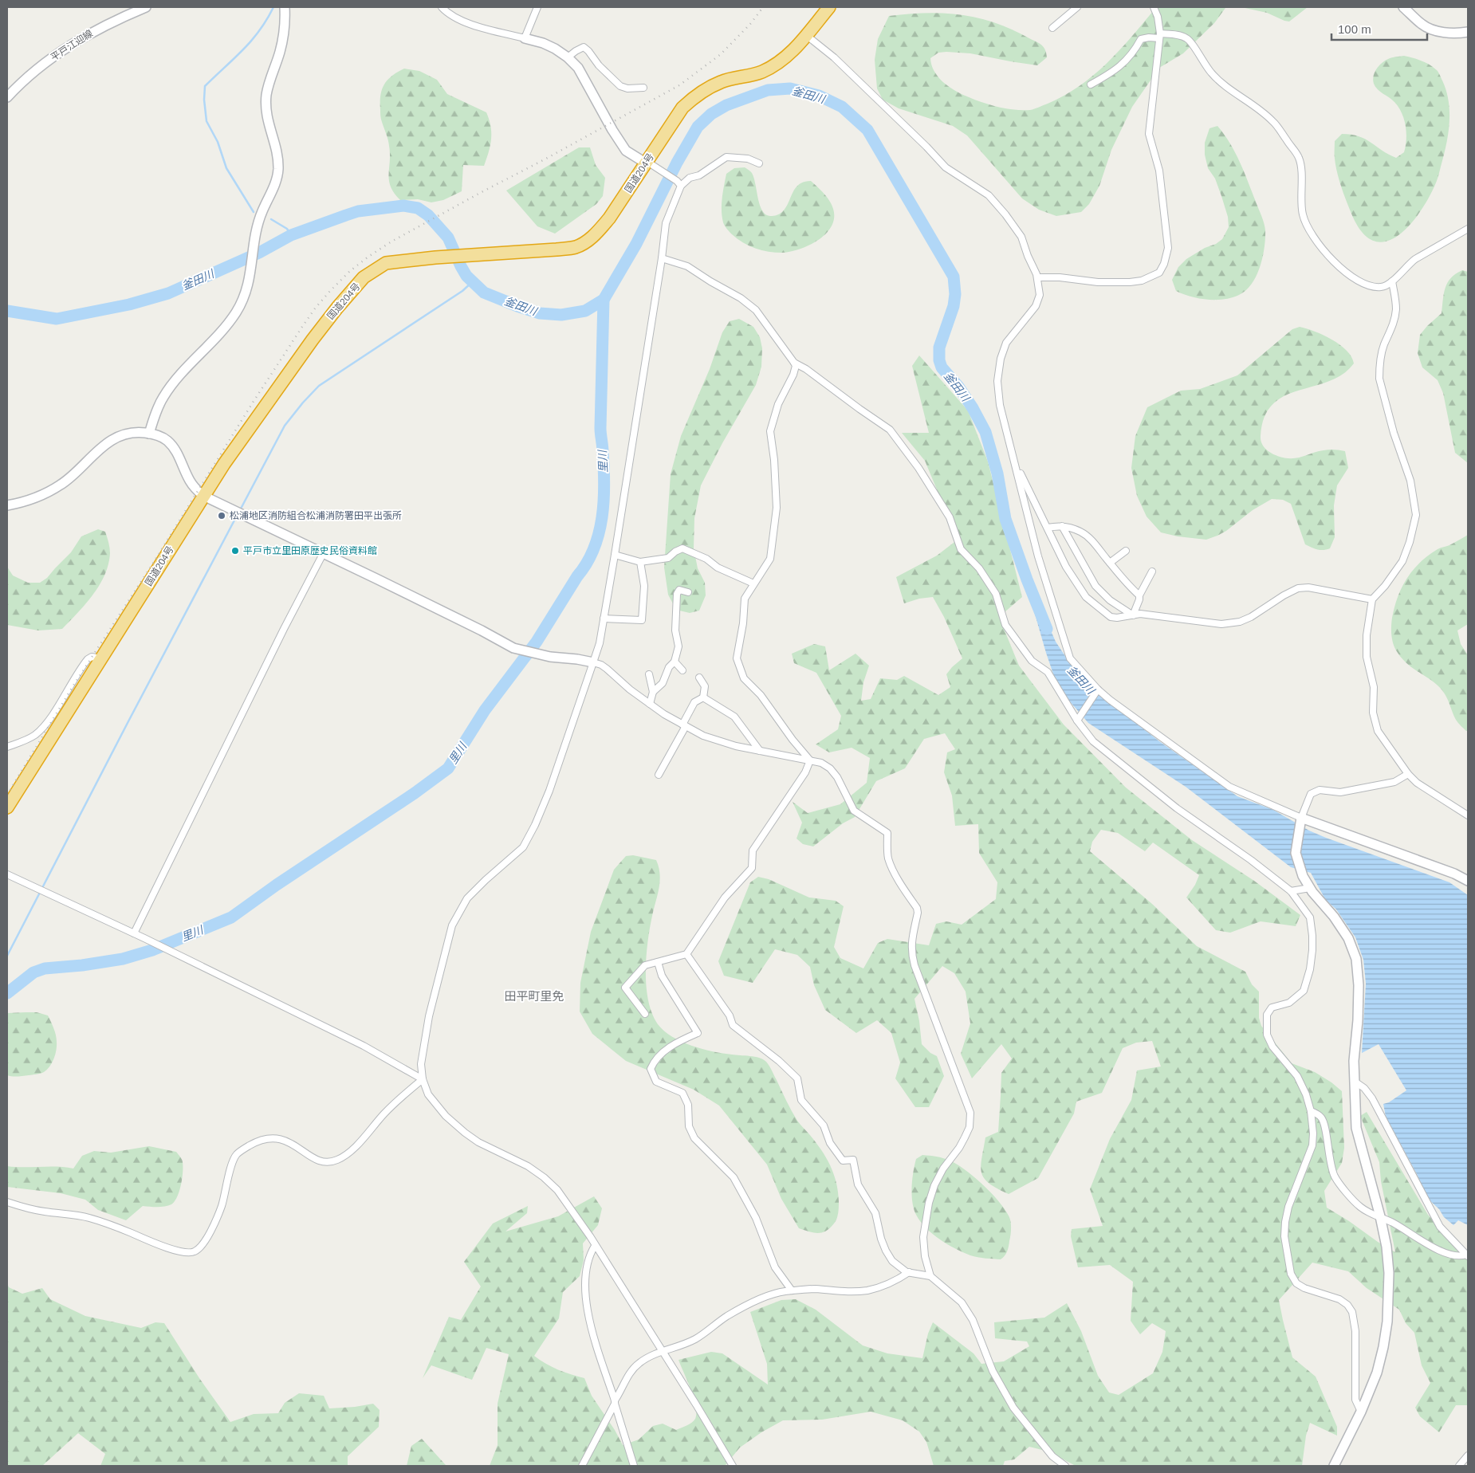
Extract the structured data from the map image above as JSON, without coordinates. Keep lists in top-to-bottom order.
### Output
{
  "streets": {
    "highway": ["国道204号"],
    "street": ["平戸江迎線"]
  },
  "districts": ["田平町里免"],
  "water": ["釜田川", "里川"],
  "places": ["松浦地区消防組合松浦消防署田平出張所", "平戸市立里田原歴史民俗資料館"],
  "scale_bar": "100 m"
}
